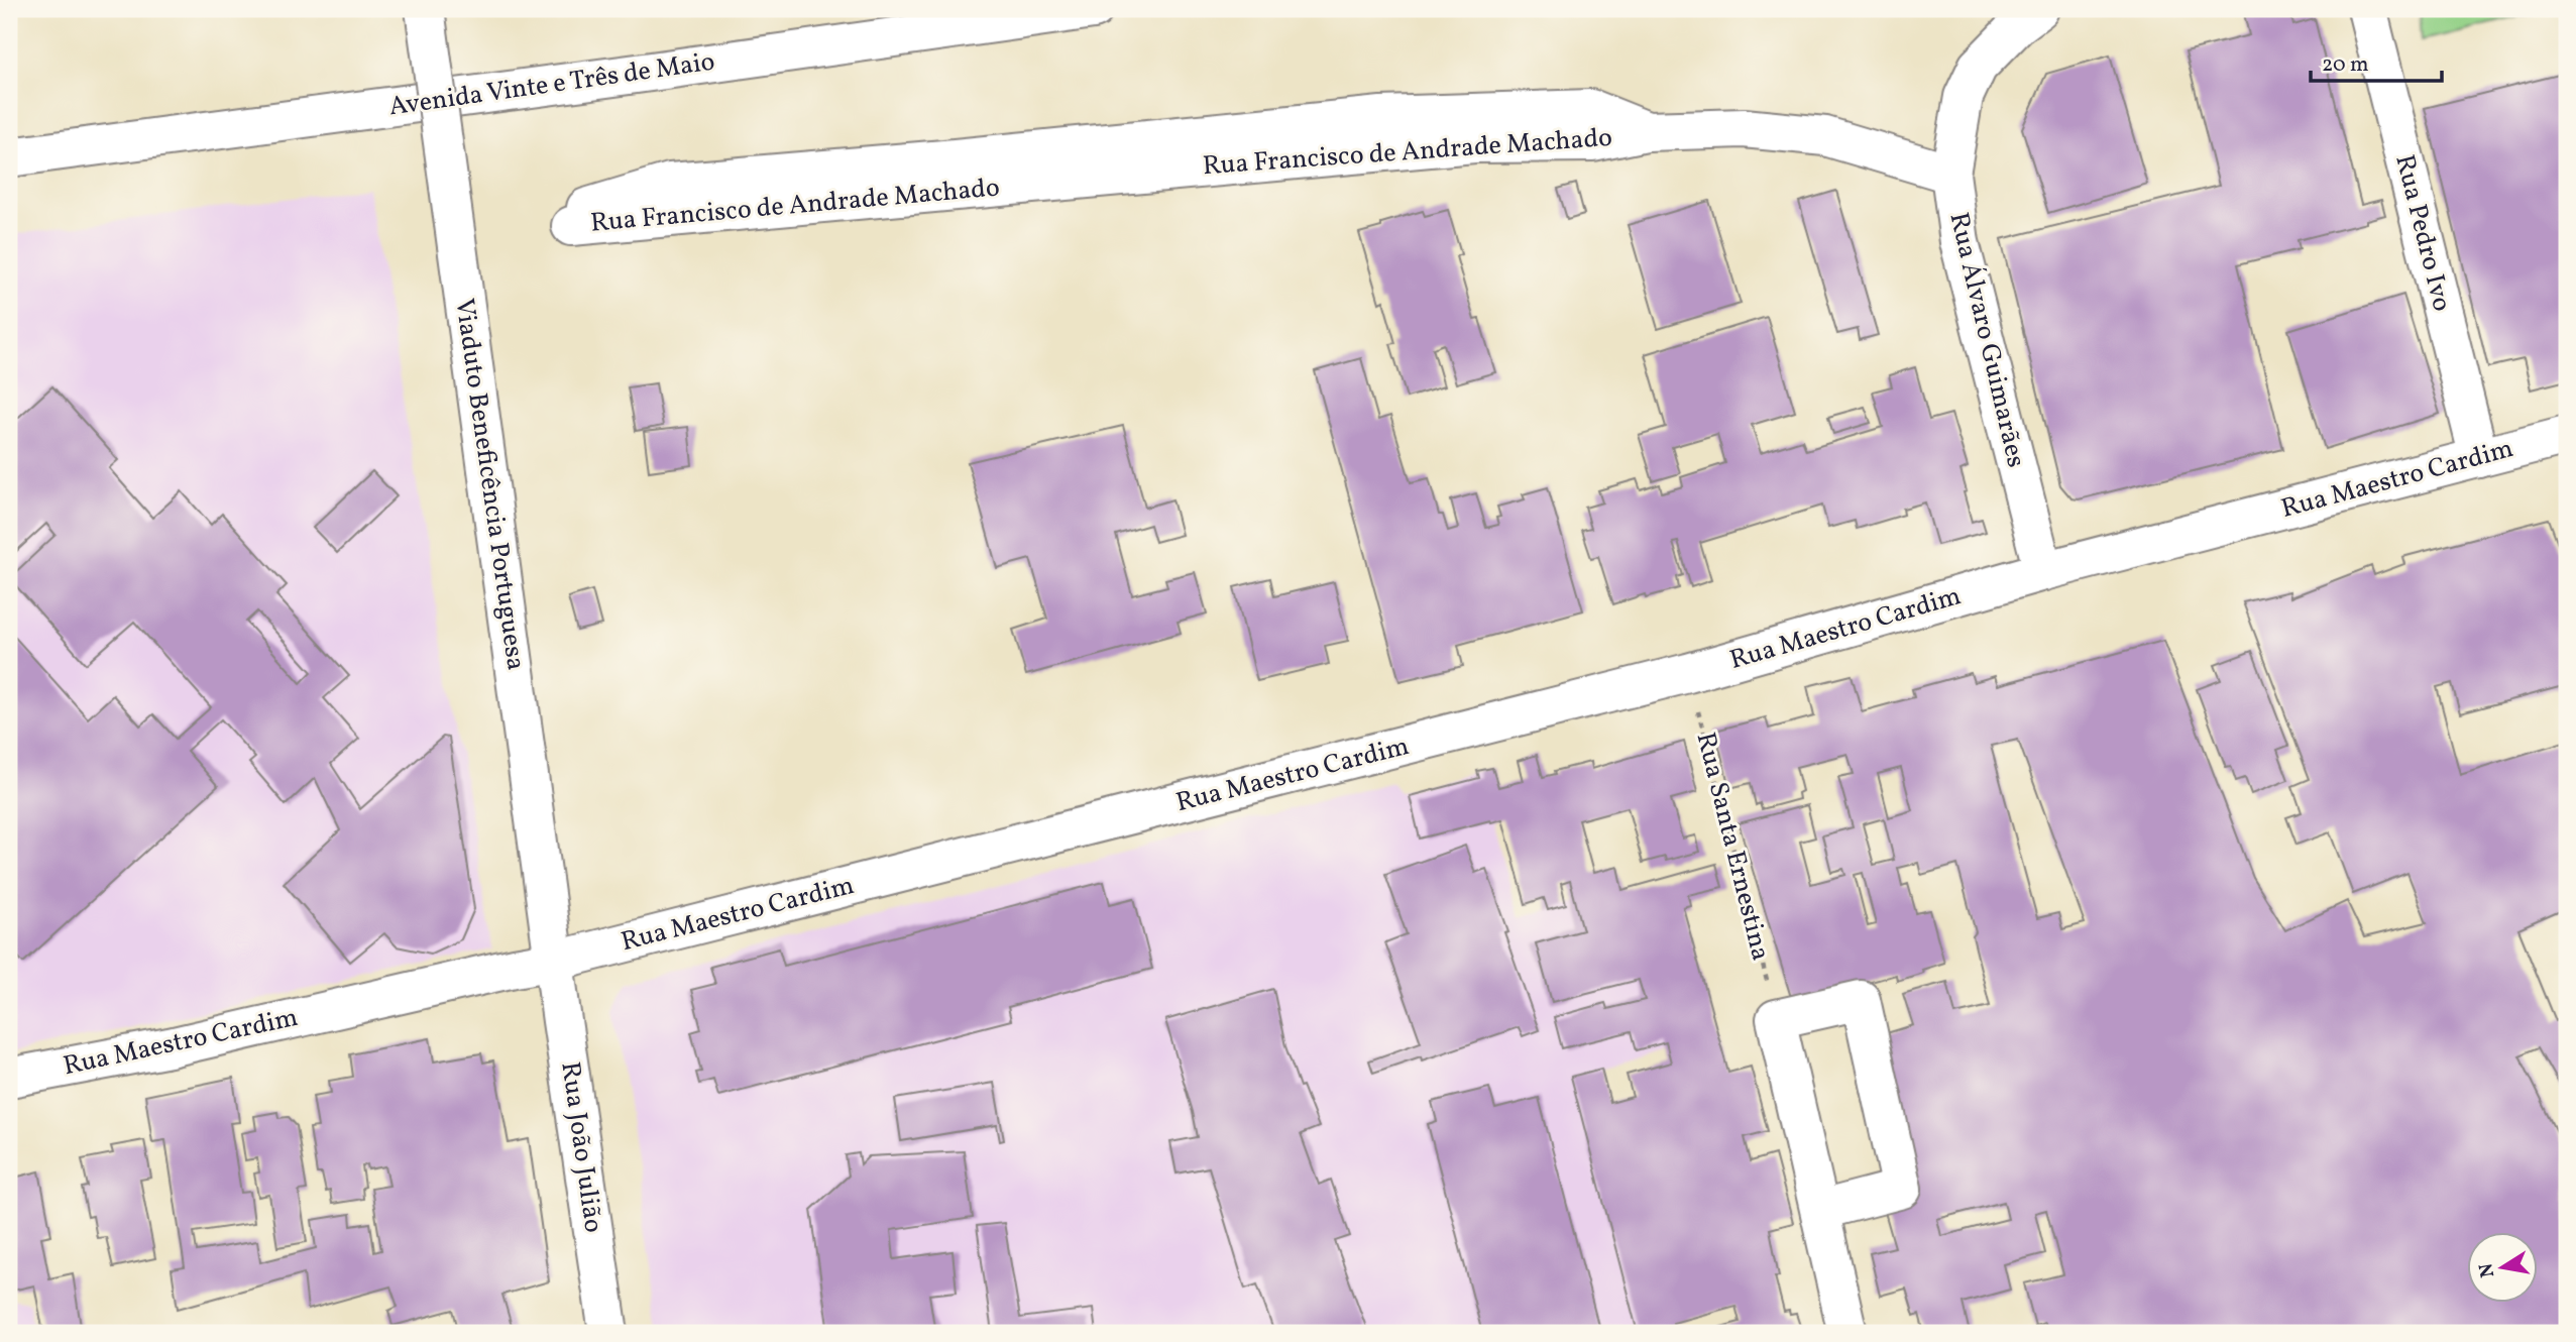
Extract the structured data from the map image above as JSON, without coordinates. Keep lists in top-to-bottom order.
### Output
{
  "streets": {
    "main road": [
      "Avenida Vinte e Três de Maio",
      "Rua Francisco de Andrade Machado",
      "Rua Pedro Ivo",
      "Rua Álvaro Guimarães",
      "Rua Maestro Cardim",
      "Viaduto Beneficência Portuguesa",
      "Rua João Julião"
    ],
    "path": ["Rua Santa Ernestina"]
  },
  "crossings": [
    ["Rua Francisco de Andrade Machado", "Rua Álvaro Guimarães"],
    ["Rua Pedro Ivo", "Rua Maestro Cardim"],
    ["Rua Álvaro Guimarães", "Rua Maestro Cardim"],
    ["Rua Maestro Cardim", "Viaduto Beneficência Portuguesa"],
    ["Rua Maestro Cardim", "Rua Santa Ernestina"],
    ["Rua Maestro Cardim", "Rua João Julião"],
    ["Viaduto Beneficência Portuguesa", "Rua João Julião"]
  ],
  "scale_bar": "20 m",
  "north": "left"
}
